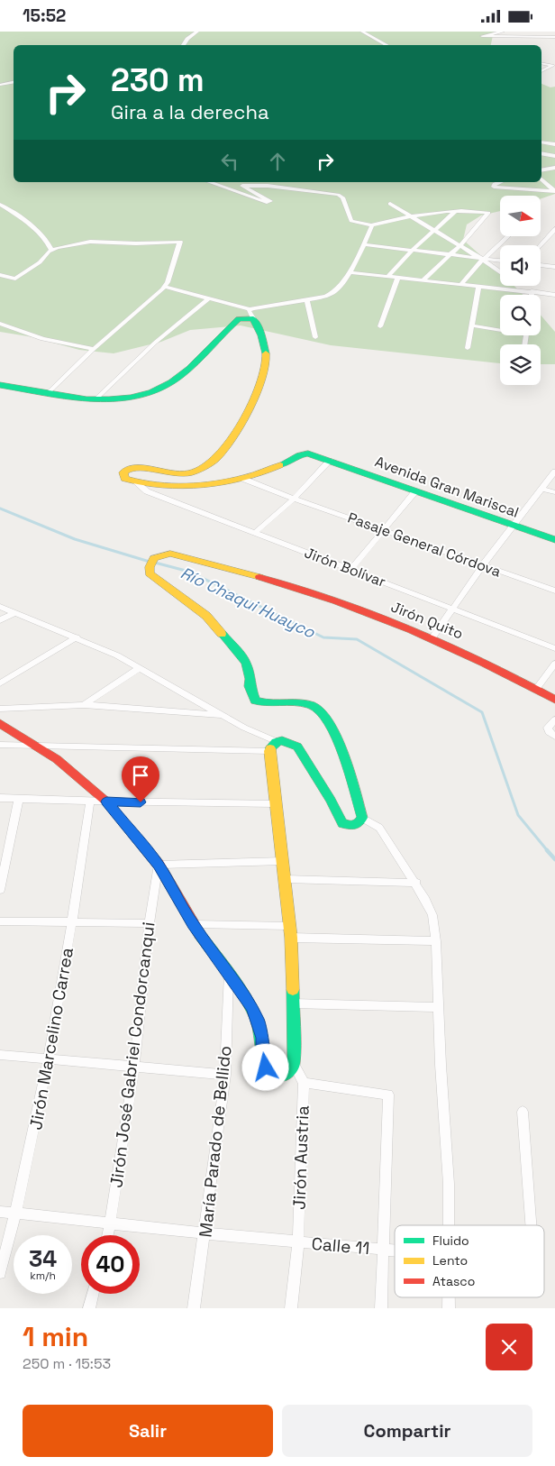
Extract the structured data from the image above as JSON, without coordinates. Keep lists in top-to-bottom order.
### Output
{
  "streets": {
    "street": [
      "Avenida Gran Mariscal",
      "Pasaje General Córdova",
      "Jirón Bolívar",
      "Jirón Quito",
      "Jirón Marcelino Carrea",
      "Jirón José Gabriel Condorcanqui",
      "María Parado de Bellido",
      "Jirón Austria",
      "Calle 11"
    ]
  },
  "crossings": [
    ["Avenida Gran Mariscal", "Pasaje General Córdova"],
    ["Avenida Gran Mariscal", "Jirón Bolívar"],
    ["Jirón Marcelino Carrea", "Calle 11"],
    ["Jirón José Gabriel Condorcanqui", "Calle 11"],
    ["María Parado de Bellido", "Calle 11"],
    ["Jirón Austria", "Calle 11"]
  ],
  "water": ["Río Chaqui Huayco"],
  "legend": ["Fluido", "Lento", "Atasco"],
  "north": "right",
  "page": {
    "status": "15:52",
    "turn": ["230 m", "Gira a la derecha"],
    "speed": "34 km/h",
    "limit": "40",
    "heading": ["1 min", "250 m · 15:53"],
    "buttons": ["Salir", "Compartir"]
  }
}
